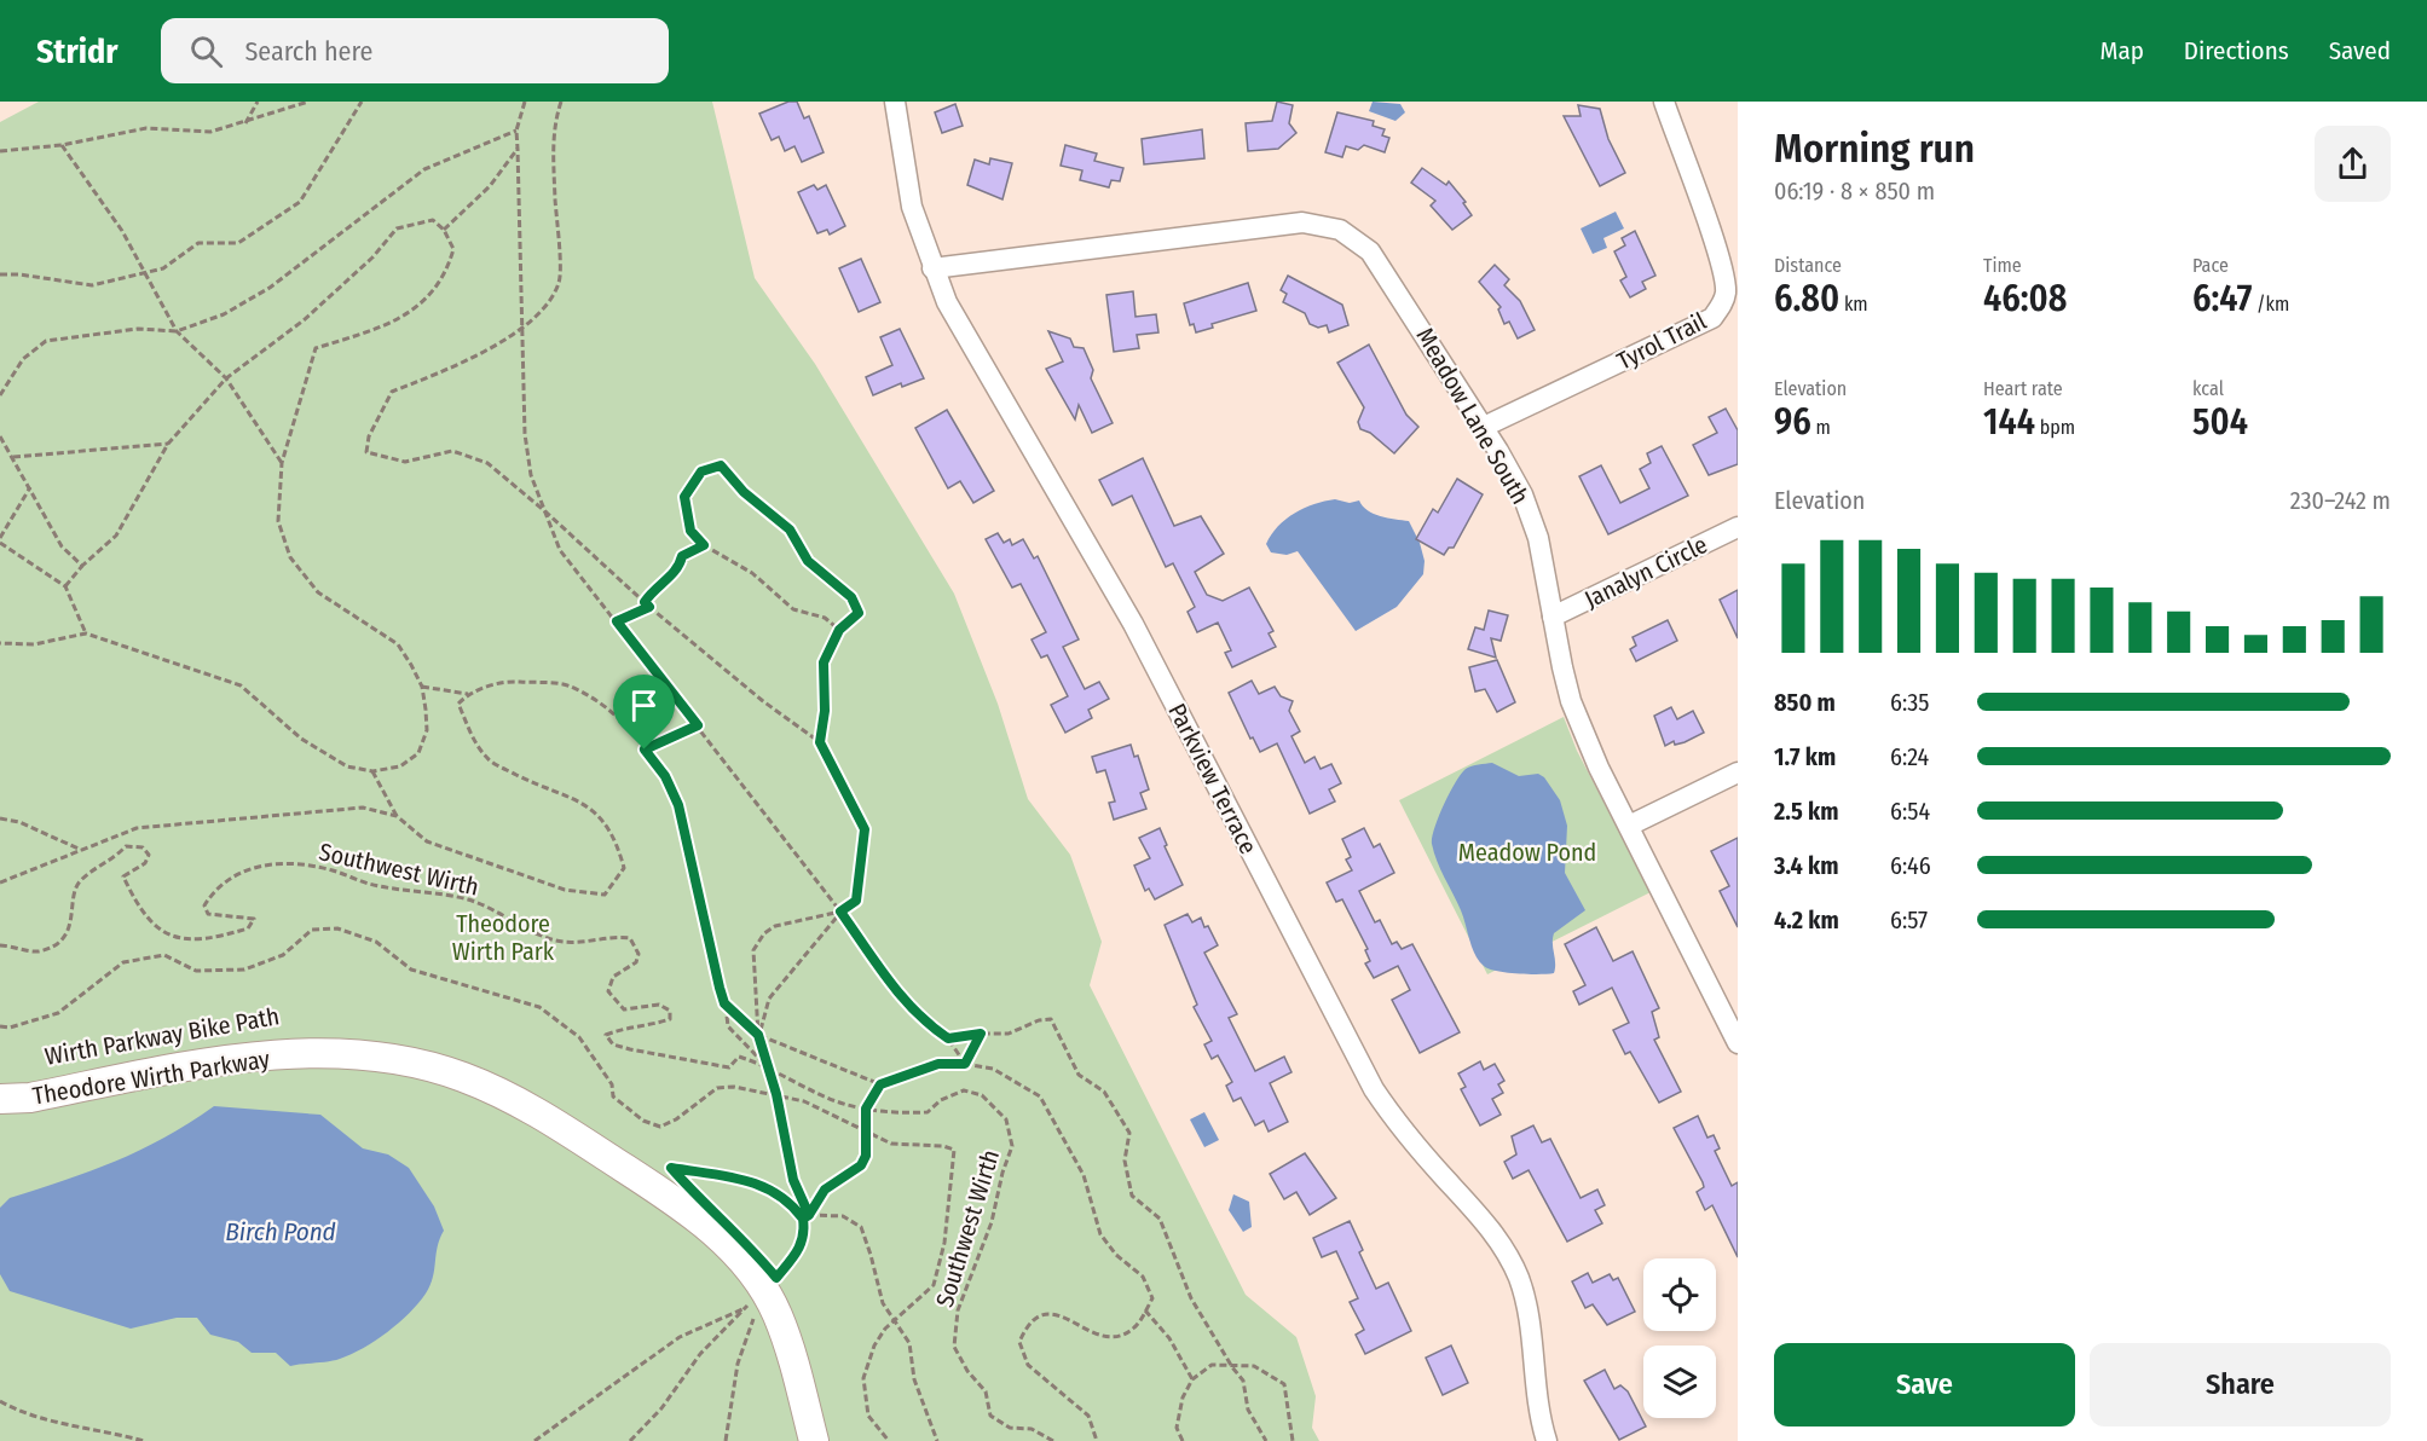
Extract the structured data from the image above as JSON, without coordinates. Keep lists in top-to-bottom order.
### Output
{
  "streets": {
    "street": [
      "Tyrol Trail",
      "Meadow Lane South",
      "Janalyn Circle",
      "Parkview Terrace",
      "Theodore Wirth Parkway"
    ],
    "path": ["Southwest Wirth"]
  },
  "crossings": [
    ["Tyrol Trail", "Meadow Lane South"],
    ["Meadow Lane South", "Janalyn Circle"],
    ["Meadow Lane South", "Parkview Terrace"]
  ],
  "water": ["Birch Pond"],
  "parks": ["Meadow Pond", "Theodore Wirth Park"],
  "page": {
    "header": "Stridr",
    "search": "Search here",
    "nav": ["Map", "Directions", "Saved"],
    "heading": ["Morning run", "06:19 · 8 × 850 m"],
    "stats": [
      ["Distance", "6.80 km"],
      ["Time", "46:08"],
      ["Pace", "6:47 /km"],
      ["Elevation", "96 m"],
      ["Heart rate", "144 bpm"],
      ["kcal", "504"]
    ],
    "chart": ["Elevation", "230–242 m"],
    "list": [
      {
        "name": "850 m",
        "note": "6:35"
      },
      {
        "name": "1.7 km",
        "note": "6:24"
      },
      {
        "name": "2.5 km",
        "note": "6:54"
      },
      {
        "name": "3.4 km",
        "note": "6:46"
      },
      {
        "name": "4.2 km",
        "note": "6:57"
      }
    ],
    "buttons": ["Save", "Share"]
  }
}
